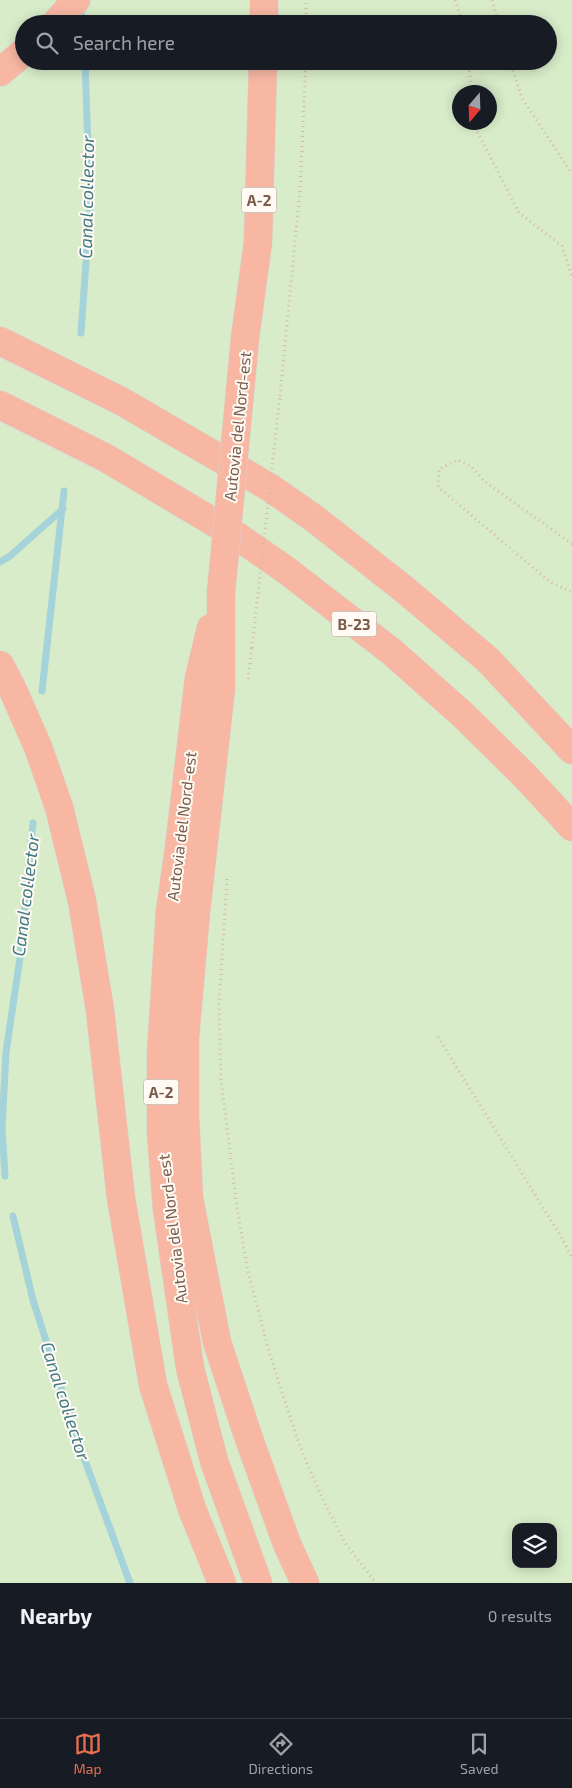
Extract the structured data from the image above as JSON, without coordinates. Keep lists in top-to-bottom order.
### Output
{
  "streets": {
    "highway": ["A-2", "Autovia del Nord-est", "B-23"]
  },
  "crossings": [
    ["A-2", "Autovia del Nord-est"]
  ],
  "water": ["Canal col·lector"],
  "north": "bottom",
  "page": {
    "search": "Search here",
    "heading": ["Nearby", "0 results"],
    "nav": ["Map", "Directions", "Saved"]
  }
}
